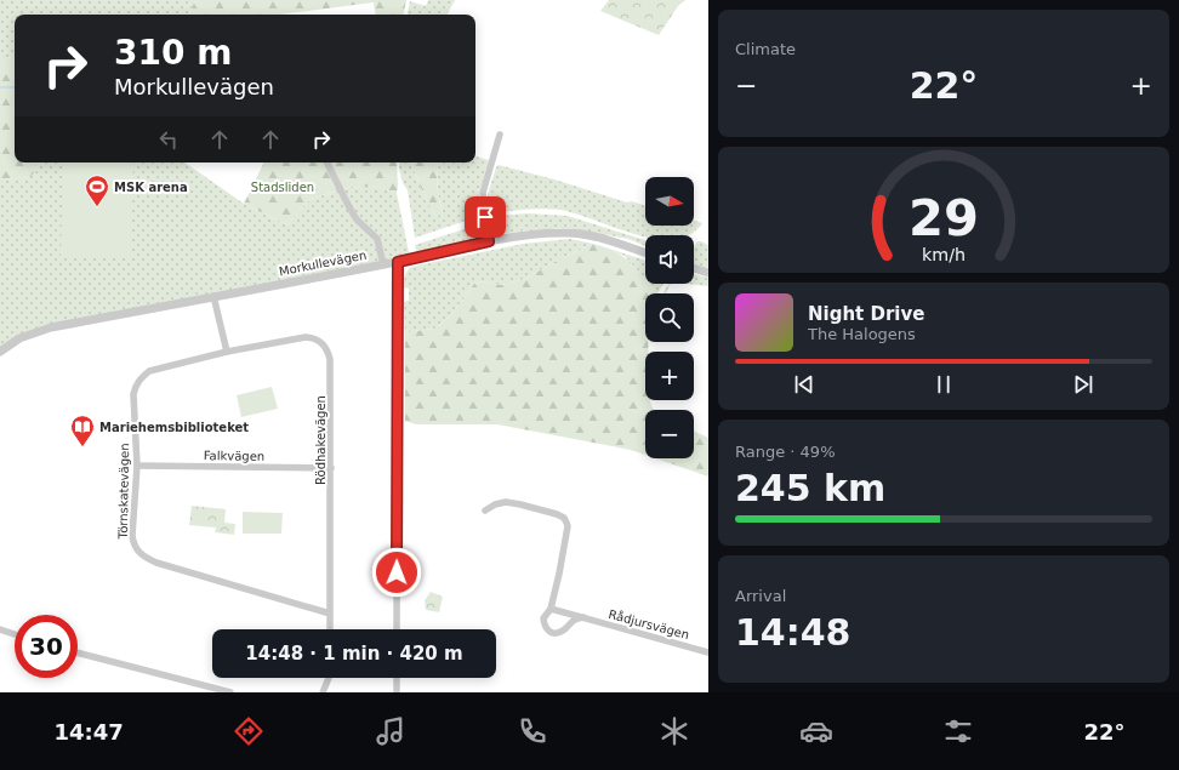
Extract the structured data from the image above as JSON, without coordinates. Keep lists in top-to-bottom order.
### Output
{
  "streets": {
    "street": [
      "Morkullevägen",
      "Rödhakevägen",
      "Falkvägen",
      "Törnskatevägen",
      "Rådjursvägen"
    ]
  },
  "crossings": [
    ["Rödhakevägen", "Falkvägen"],
    ["Rödhakevägen", "Törnskatevägen"],
    ["Falkvägen", "Törnskatevägen"]
  ],
  "parks": ["Stadsliden"],
  "places": {
    "sports": ["MSK arena"],
    "library": ["Mariehemsbiblioteket"]
  },
  "north": "right",
  "page": {
    "tile": [
      "Climate",
      ["Range · 49%", "245 km"],
      ["Arrival", "14:48"]
    ],
    "turn": ["310 m", "Morkullevägen"],
    "heat": ["−", "22°", "+"],
    "map_buttons": ["+", "−"],
    "song": ["Night Drive", "The Halogens"],
    "limit": "30",
    "trip": "14:48 · 1 min · 420 m",
    "tabs": ["14:47", "22°"],
    "gauge": ["29", "km/h"]
  }
}
